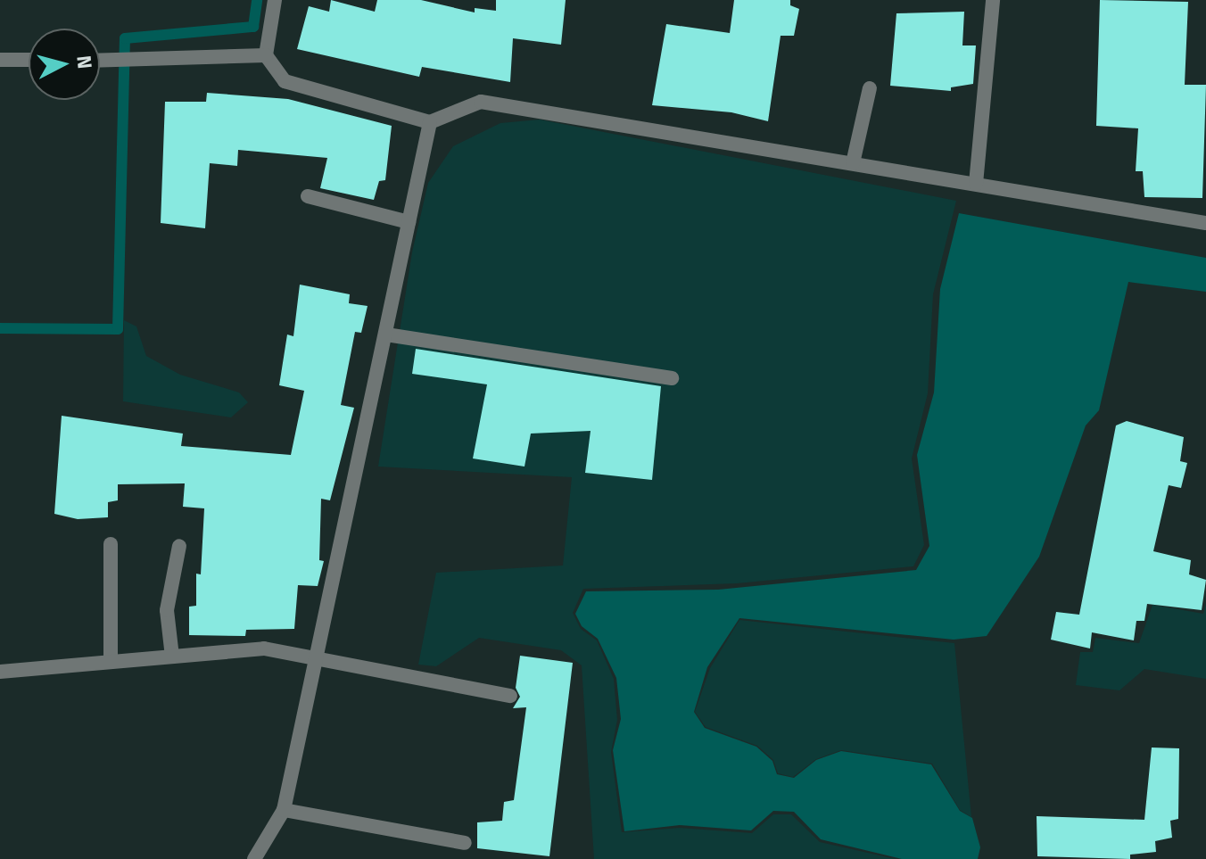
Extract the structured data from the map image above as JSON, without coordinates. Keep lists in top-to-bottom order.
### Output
{
  "north": "right"
}
